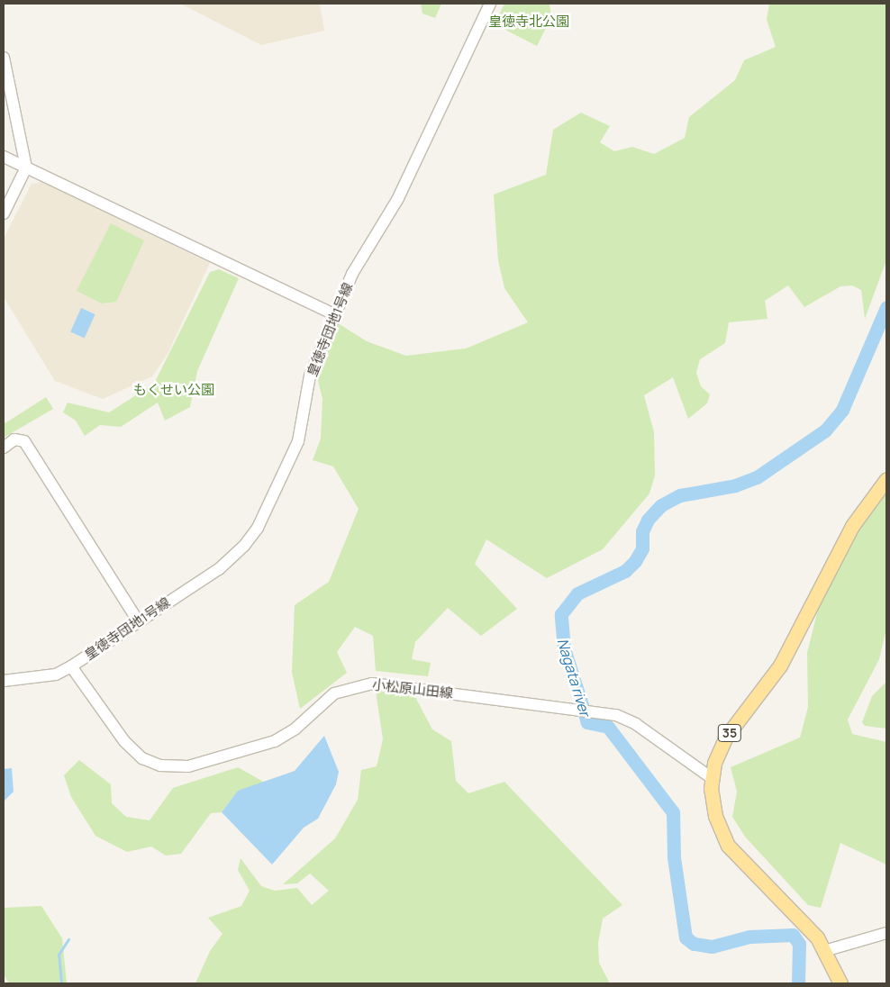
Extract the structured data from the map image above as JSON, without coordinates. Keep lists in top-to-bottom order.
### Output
{
  "streets": {
    "main road": ["35"],
    "street": ["皇徳寺団地1号線", "小松原山田線"]
  },
  "crossings": [
    ["皇徳寺団地1号線", "小松原山田線"],
    ["小松原山田線", "35"]
  ],
  "water": ["Nagata river"],
  "parks": ["皇徳寺北公園", "もくせい公園"]
}
